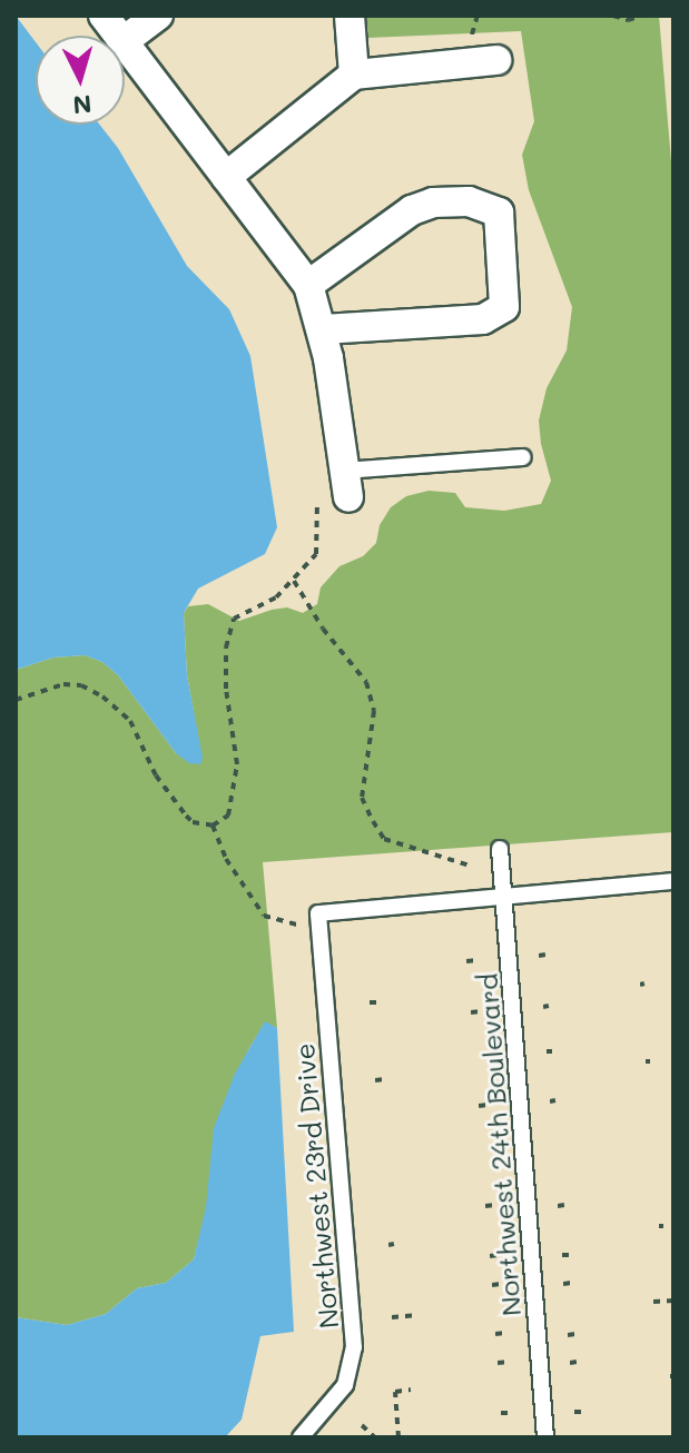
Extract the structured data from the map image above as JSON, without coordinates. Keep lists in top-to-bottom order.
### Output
{
  "streets": {
    "lane": ["Northwest 24th Boulevard", "Northwest 23rd Drive"]
  },
  "north": "bottom"
}
